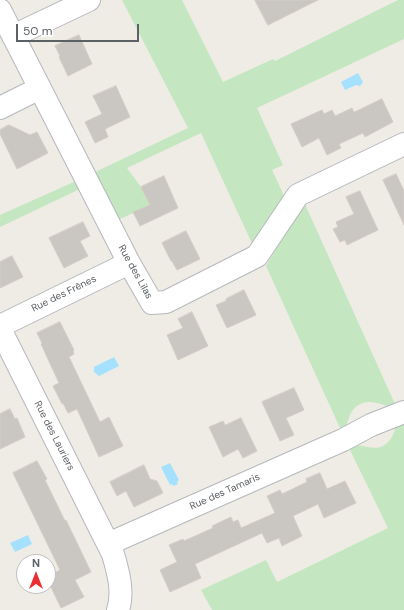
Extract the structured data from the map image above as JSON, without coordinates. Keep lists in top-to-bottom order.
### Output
{
  "streets": {
    "street": [
      "Rue des Lilas",
      "Rue des Frênes",
      "Rue des Lauriers",
      "Rue des Tamaris"
    ]
  },
  "crossings": [
    ["Rue des Lilas", "Rue des Frênes"],
    ["Rue des Lauriers", "Rue des Tamaris"]
  ],
  "scale_bar": "50 m",
  "north": "top"
}
